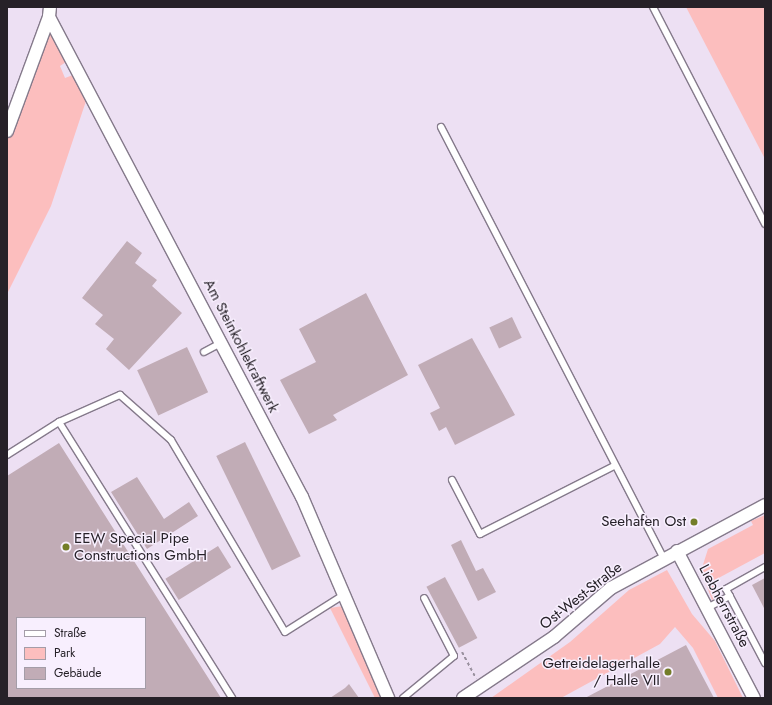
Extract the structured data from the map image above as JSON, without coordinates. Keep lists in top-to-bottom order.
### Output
{
  "streets": {
    "street": ["Am Steinkohlekraftwerk", "Ost-West-Straße", "Liebherrstraße"]
  },
  "crossings": [
    ["Ost-West-Straße", "Liebherrstraße"]
  ],
  "places": ["Seehafen Ost", "EEW Special Pipe Constructions GmbH", "Getreidelagerhalle / Halle VII"],
  "legend": ["Straße", "Park", "Gebäude"]
}
